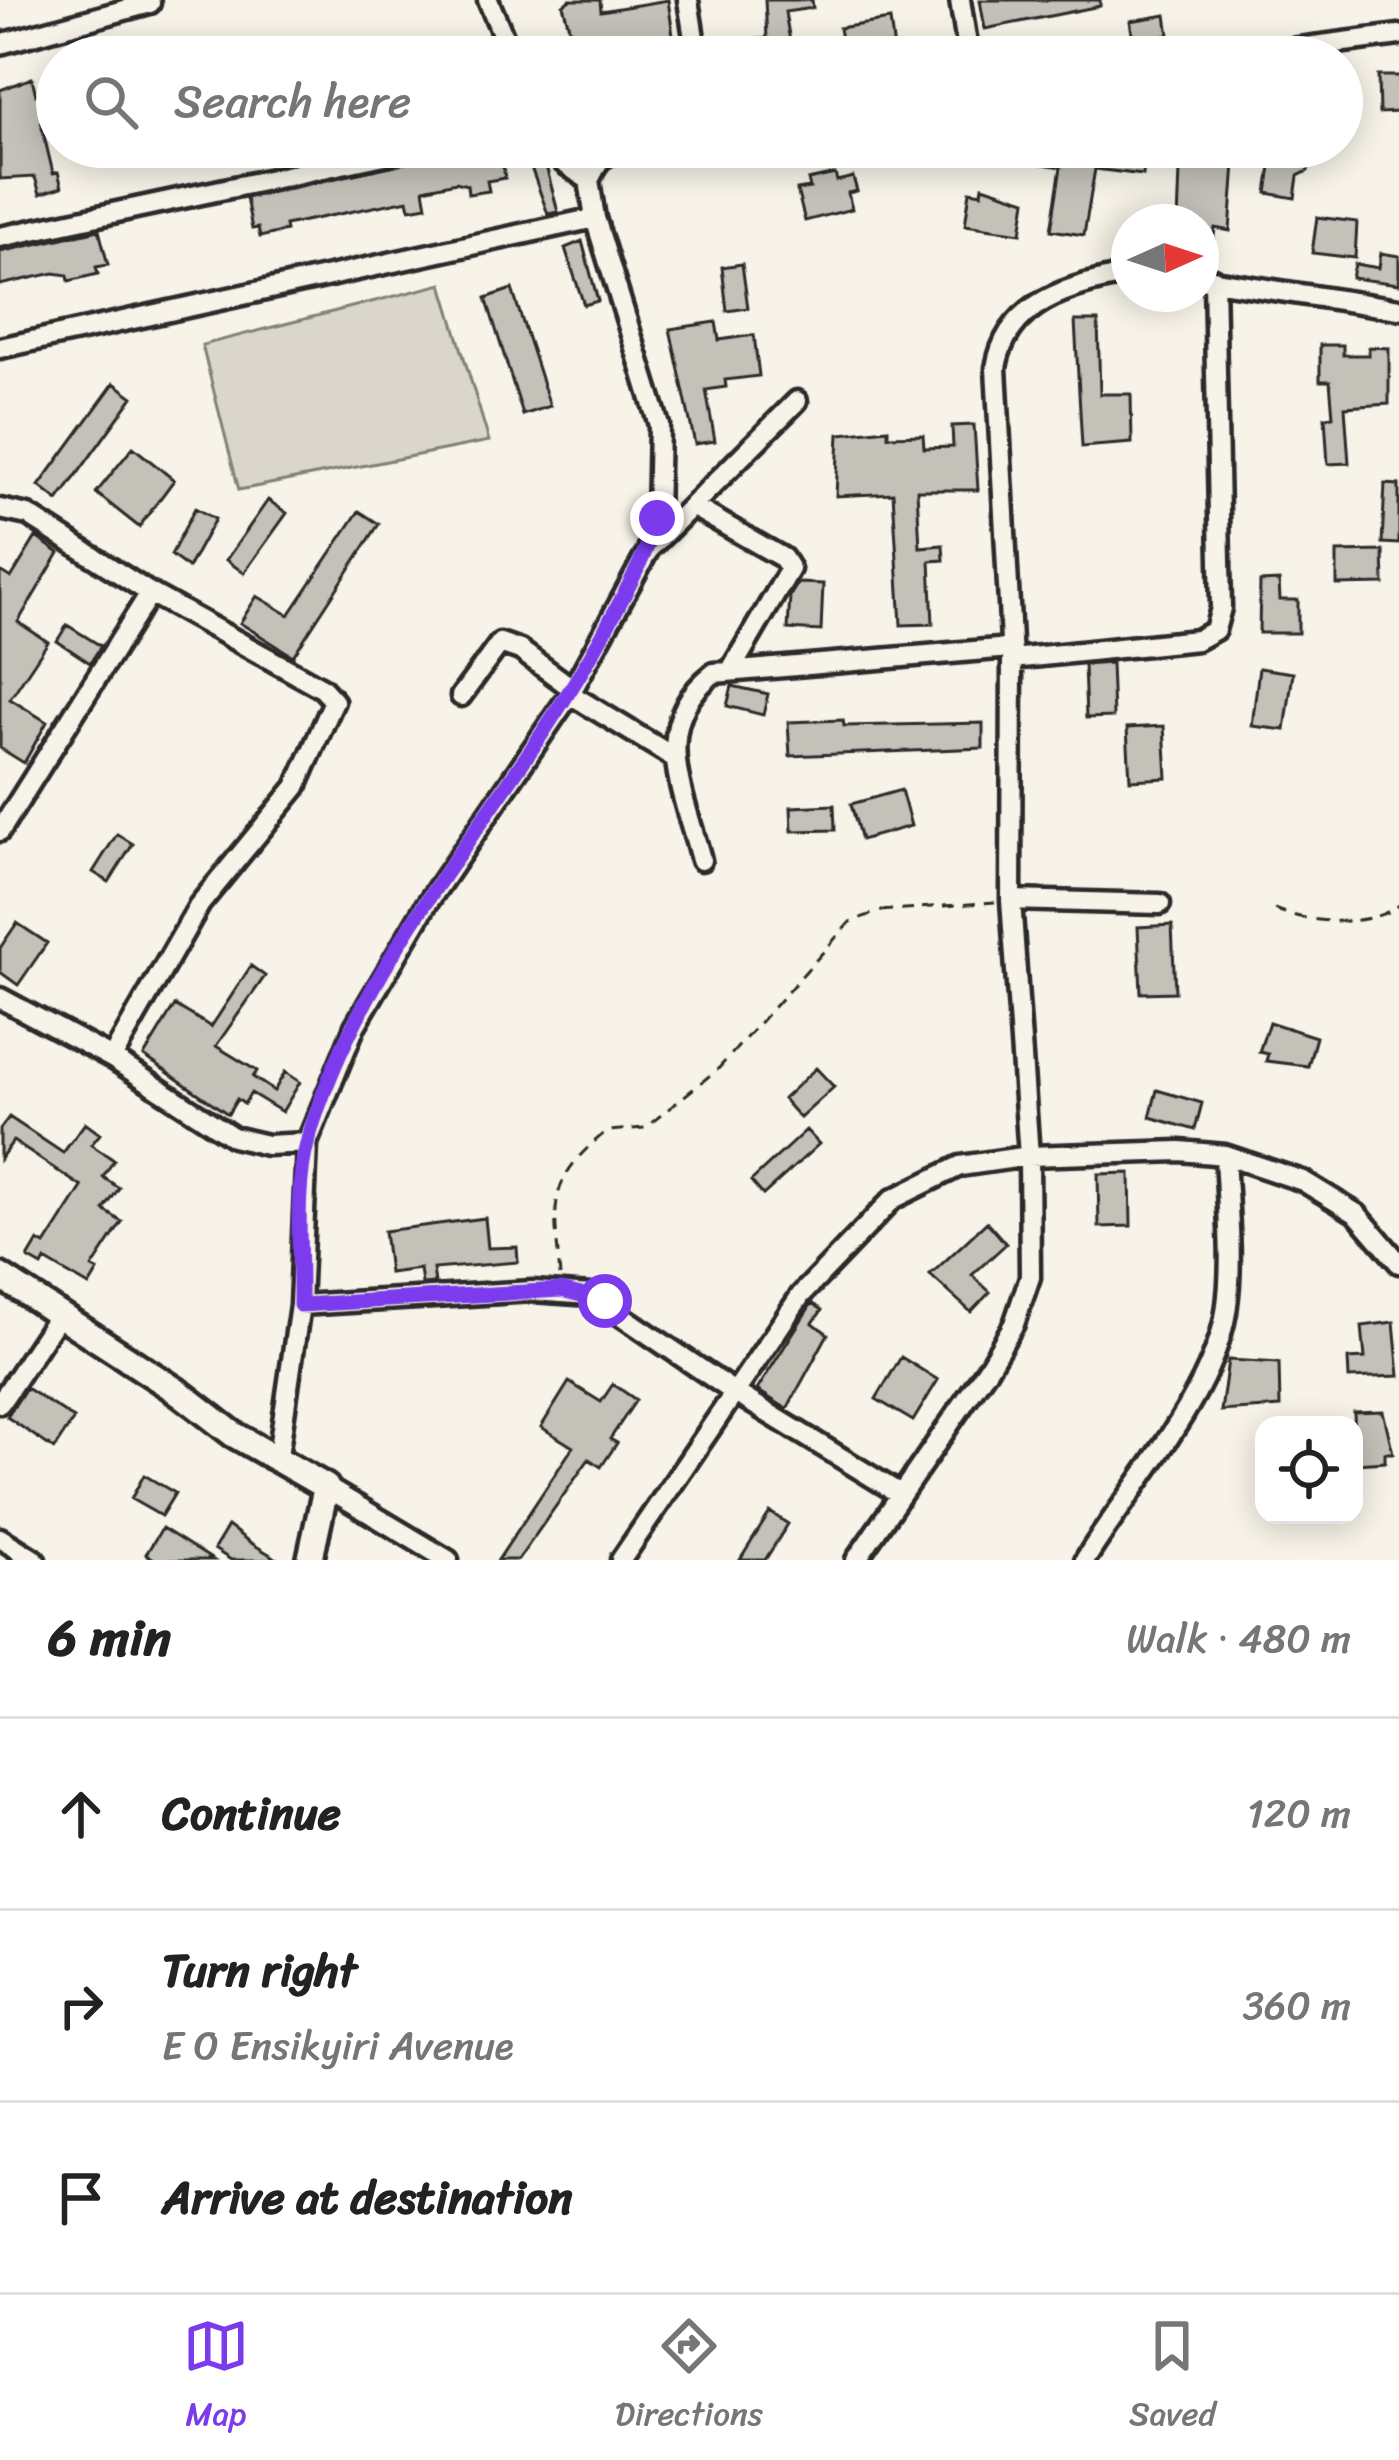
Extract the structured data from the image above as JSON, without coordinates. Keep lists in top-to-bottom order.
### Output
{
  "north": "right",
  "page": {
    "search": "Search here",
    "heading": ["6 min", "Walk · 480 m"],
    "list": [
      ["Continue", "120 m"],
      ["Turn right", "E O Ensikyiri Avenue", "360 m"],
      "Arrive at destination"
    ],
    "nav": ["Map", "Directions", "Saved"]
  }
}
